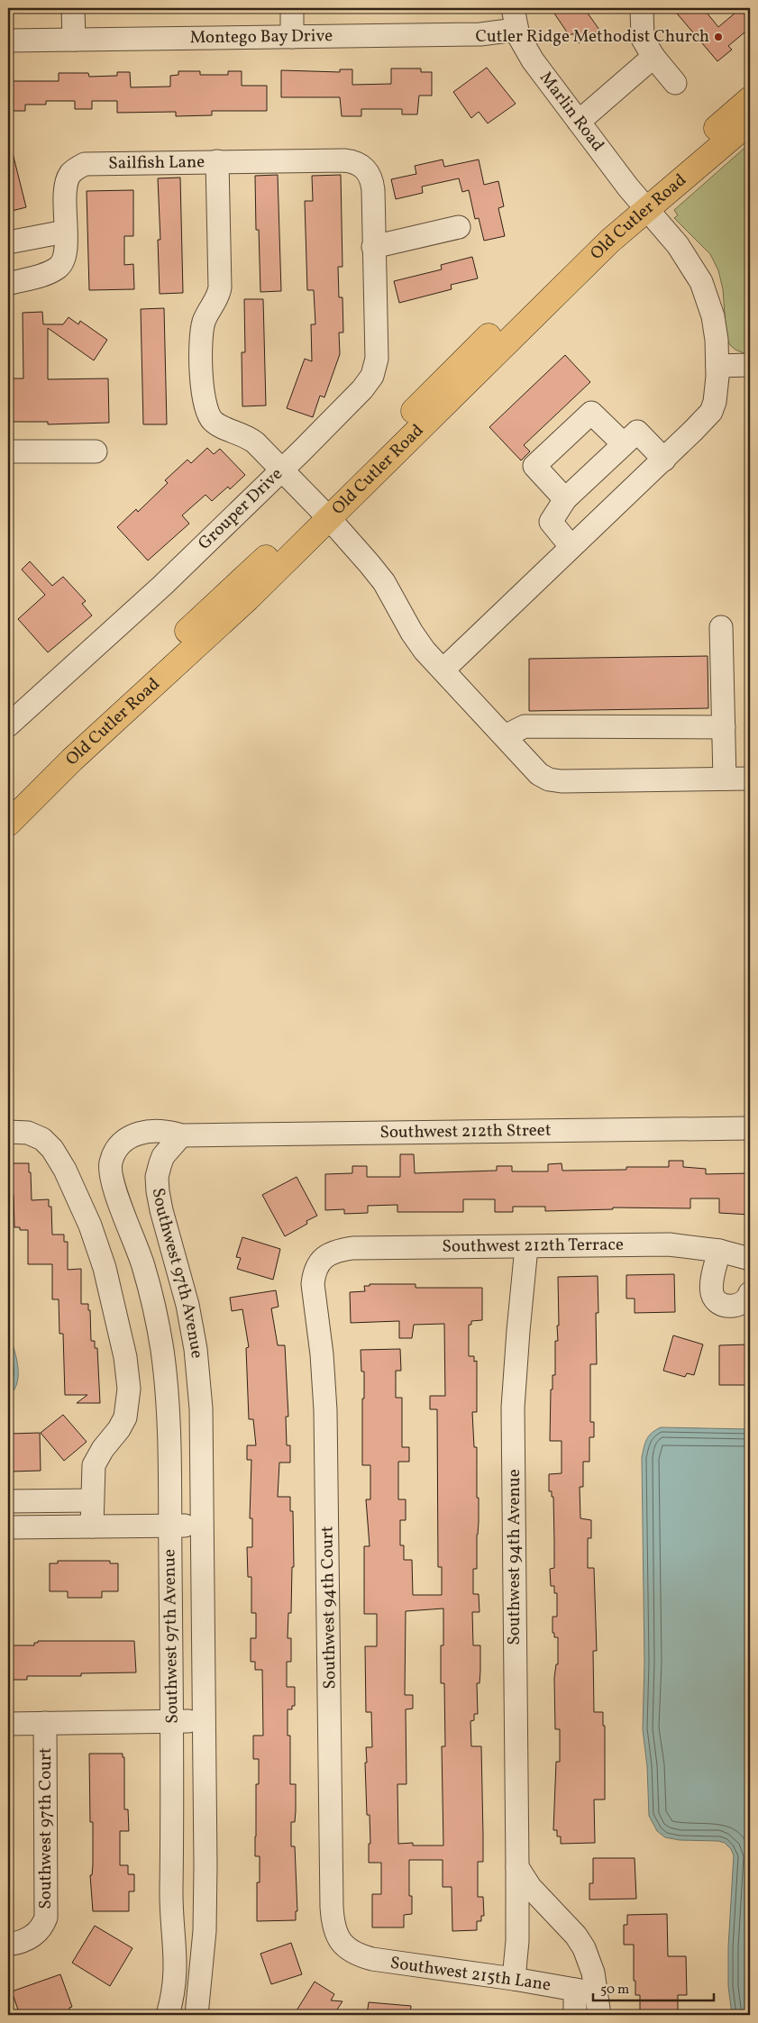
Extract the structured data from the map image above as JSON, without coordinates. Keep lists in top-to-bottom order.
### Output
{
  "streets": {
    "main road": ["Old Cutler Road"],
    "street": [
      "Montego Bay Drive",
      "Marlin Road",
      "Sailfish Lane",
      "Grouper Drive",
      "Southwest 212th Street",
      "Southwest 212th Terrace",
      "Southwest 97th Avenue",
      "Southwest 94th Avenue",
      "Southwest 94th Court",
      "Southwest 97th Court",
      "Southwest 215th Lane"
    ]
  },
  "crossings": [
    ["Montego Bay Drive", "Marlin Road"],
    ["Marlin Road", "Old Cutler Road"],
    ["Sailfish Lane", "Grouper Drive"],
    ["Southwest 212th Street", "Southwest 97th Avenue"],
    ["Southwest 212th Terrace", "Southwest 94th Avenue"],
    ["Southwest 212th Terrace", "Southwest 94th Court"],
    ["Southwest 94th Avenue", "Southwest 215th Lane"],
    ["Southwest 94th Court", "Southwest 215th Lane"]
  ],
  "places": ["Cutler Ridge Methodist Church"],
  "scale_bar": "50 m"
}
